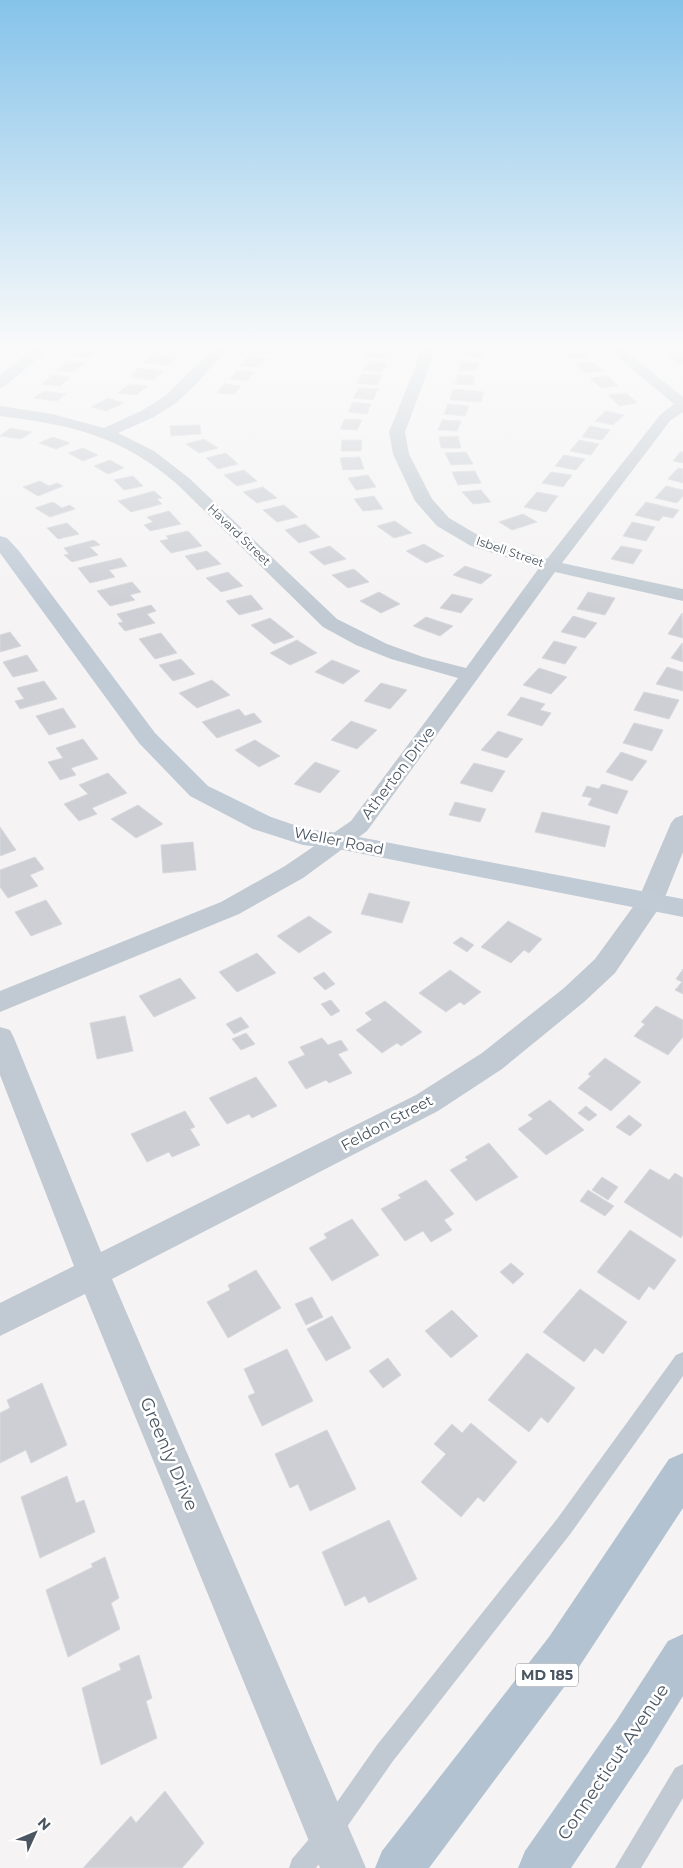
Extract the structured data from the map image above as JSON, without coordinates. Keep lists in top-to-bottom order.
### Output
{
  "streets": {
    "main road": ["MD 185", "Connecticut Avenue"],
    "street": [
      "Havard Street",
      "Isbell Street",
      "Atherton Drive",
      "Weller Road",
      "Feldon Street",
      "Greenly Drive"
    ]
  },
  "crossings": [
    ["Havard Street", "Atherton Drive"],
    ["Isbell Street", "Atherton Drive"],
    ["Atherton Drive", "Weller Road"],
    ["Weller Road", "Feldon Street"],
    ["Feldon Street", "Greenly Drive"]
  ],
  "north": "top right"
}
